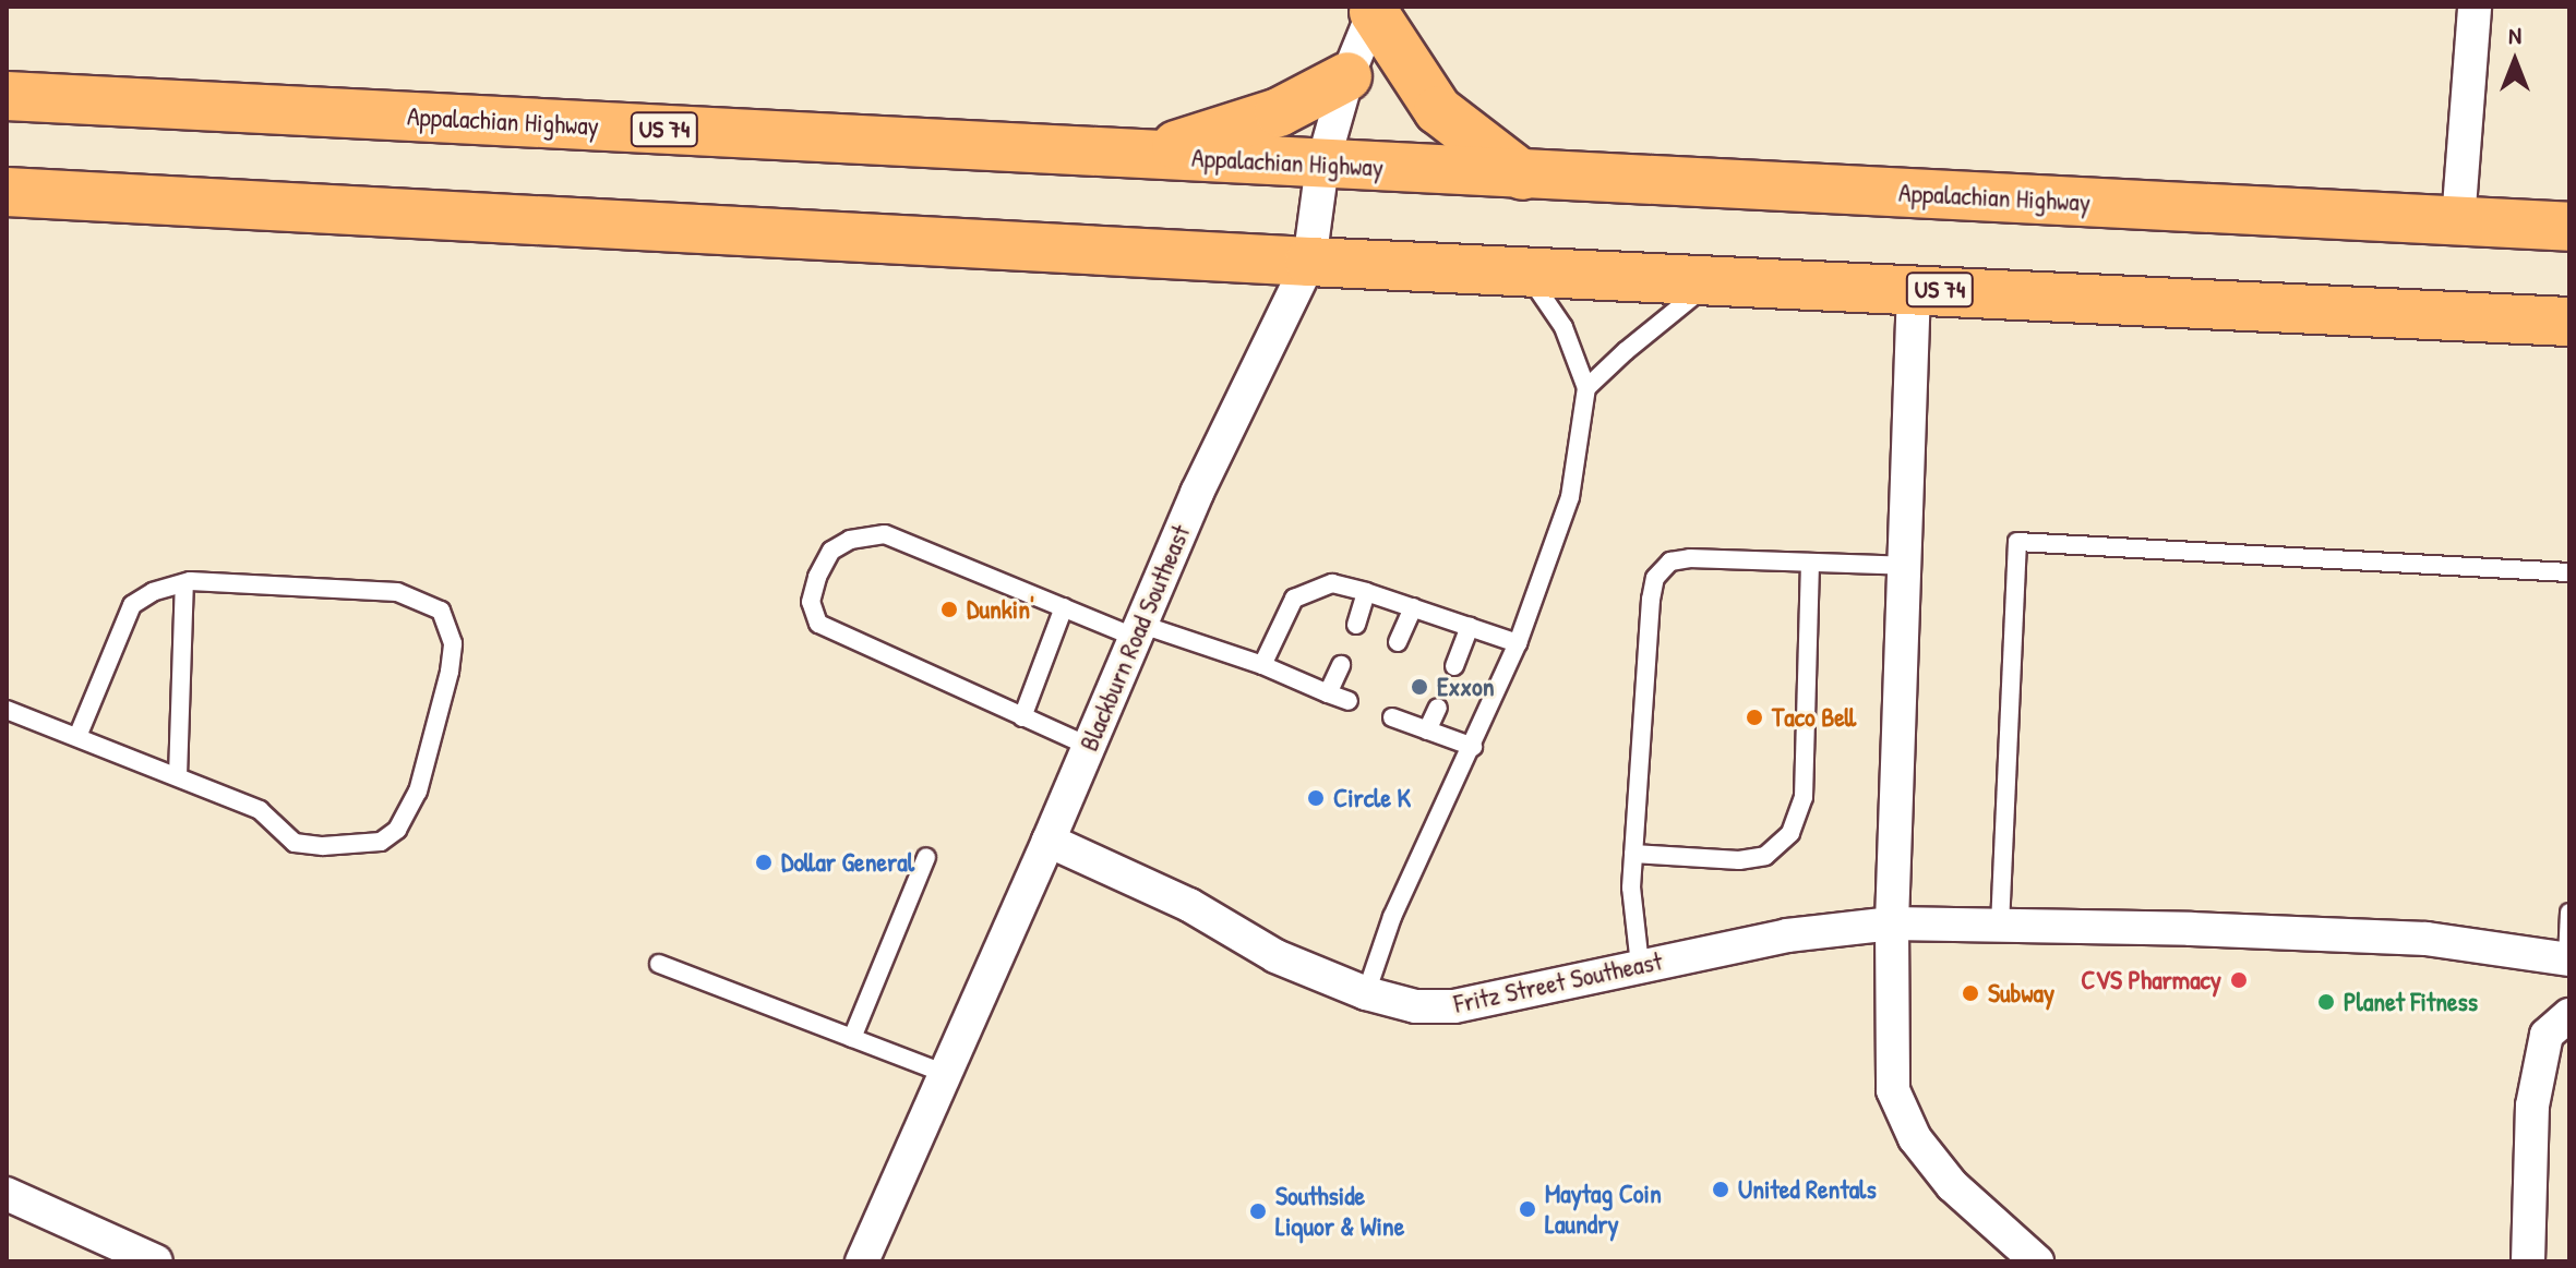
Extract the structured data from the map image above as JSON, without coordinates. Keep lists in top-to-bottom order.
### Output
{
  "streets": {
    "highway": ["Appalachian Highway", "US 74"],
    "street": ["Blackburn Road Southeast", "Fritz Street Southeast"]
  },
  "crossings": [
    ["Appalachian Highway", "Blackburn Road Southeast"],
    ["US 74", "Blackburn Road Southeast"],
    ["Blackburn Road Southeast", "Fritz Street Southeast"]
  ],
  "places": [
    "Dunkin'",
    "Exxon",
    "Taco Bell",
    "Circle K",
    "Dollar General",
    "CVS Pharmacy",
    "Subway",
    "Planet Fitness",
    "United Rentals",
    "Maytag Coin Laundry",
    "Southside Liquor & Wine"
  ],
  "north": "top"
}
